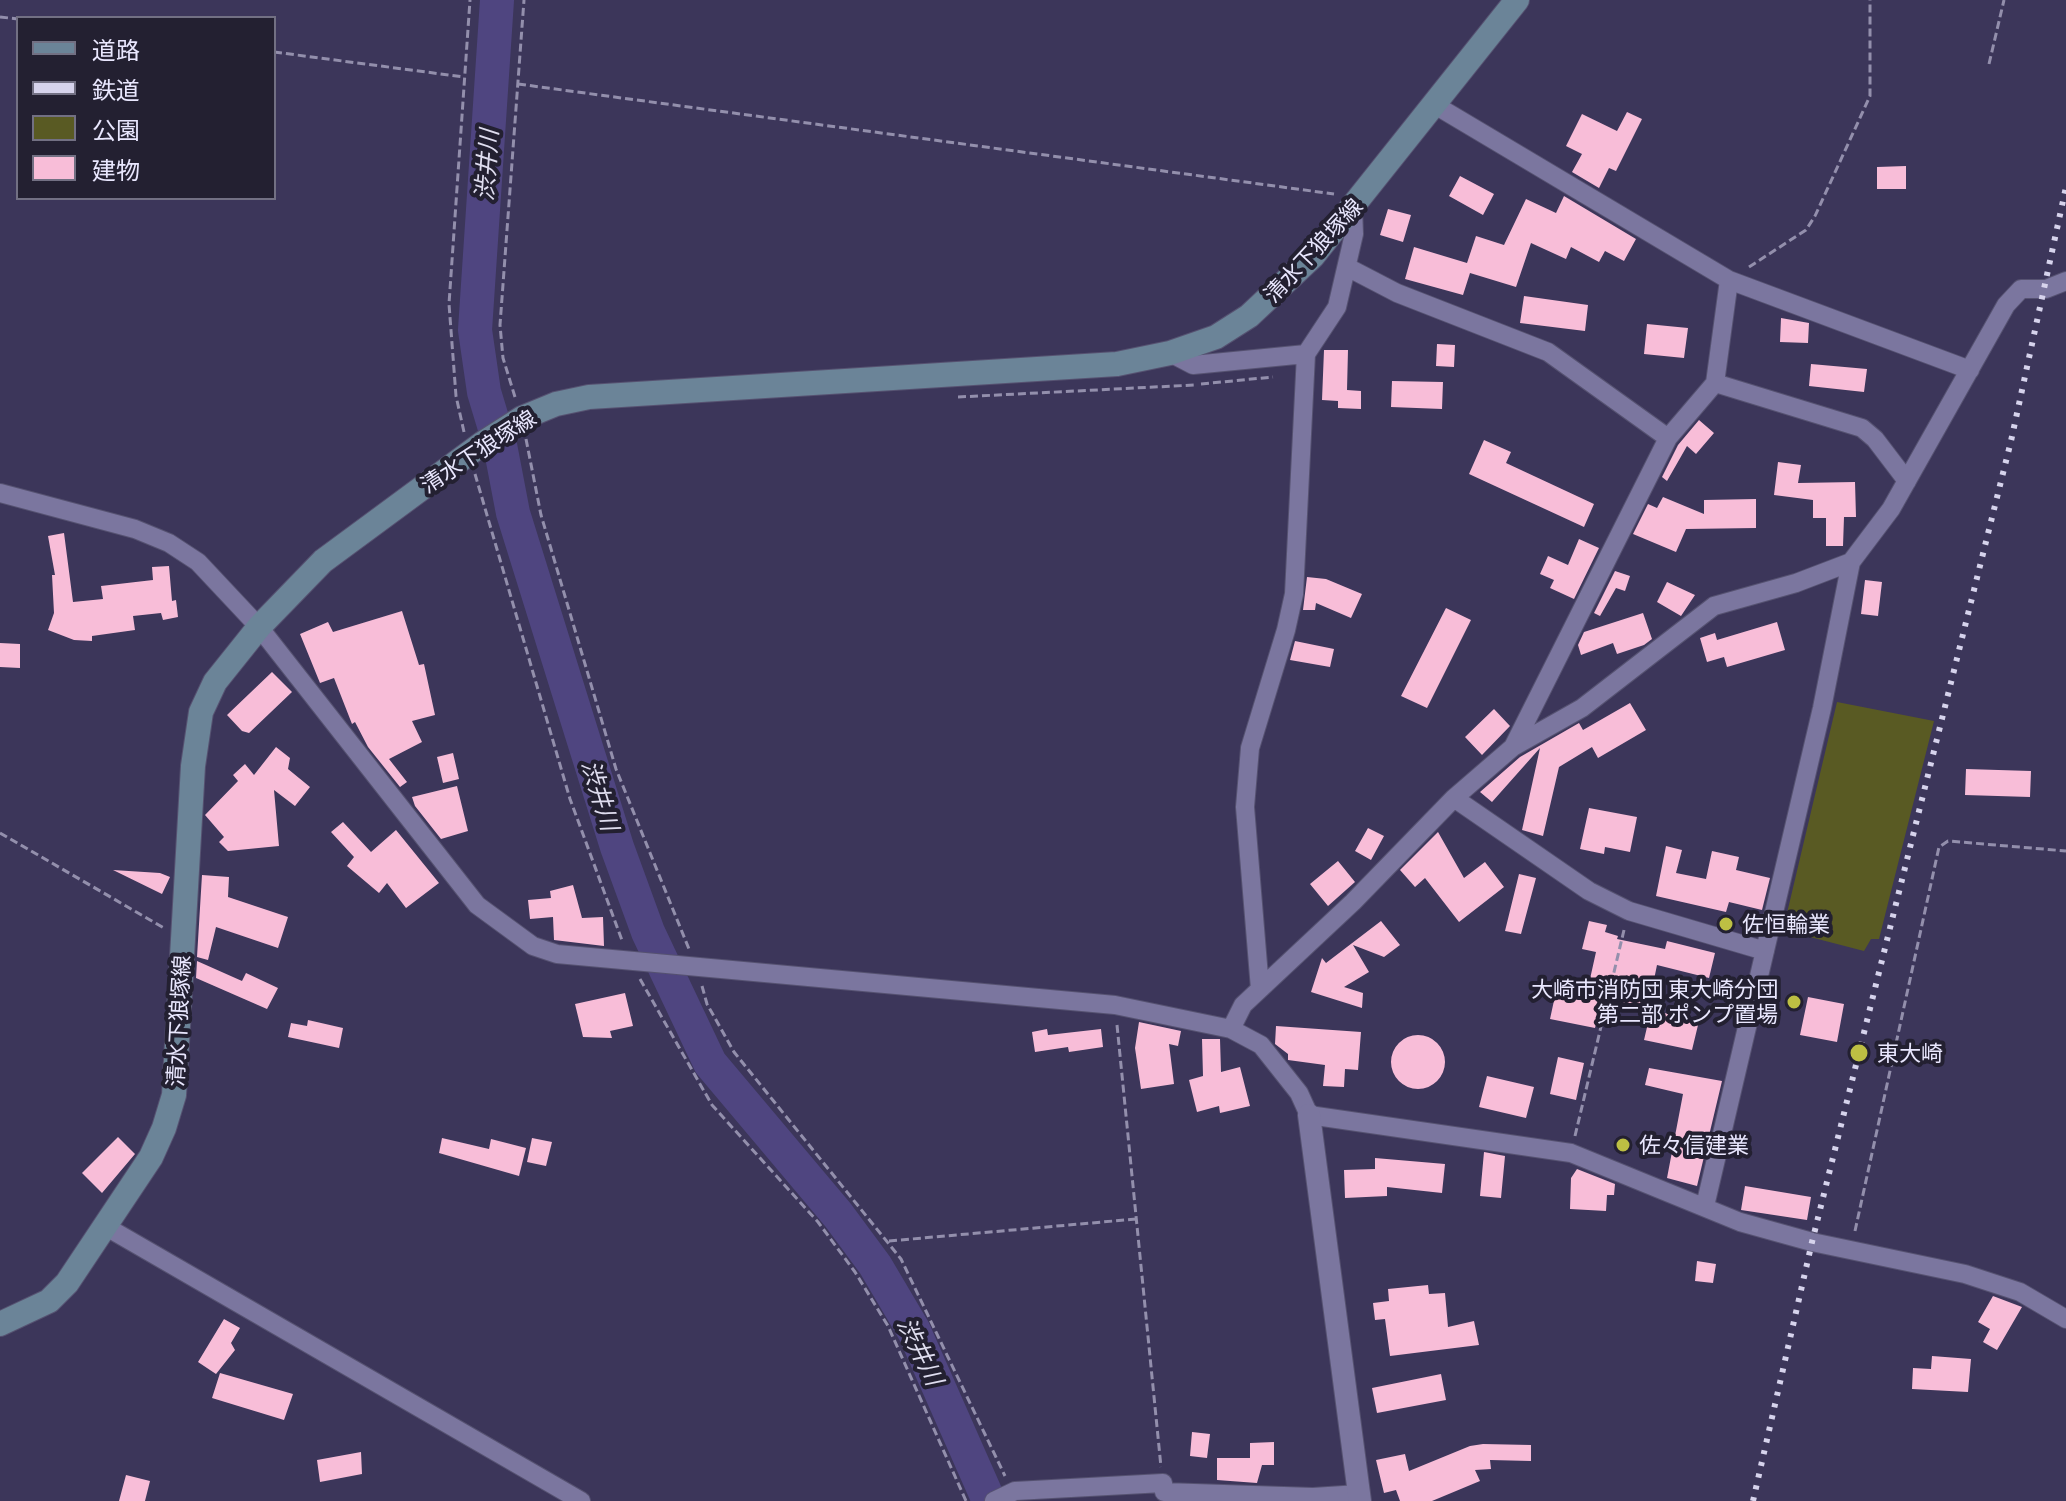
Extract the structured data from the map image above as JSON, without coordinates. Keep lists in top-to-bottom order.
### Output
{
  "streets": {
    "main road": ["清水下狼塚線"]
  },
  "water": ["渋井川"],
  "places": [
    "佐恒輪業",
    "大崎市消防団 東大崎分団 第二部 ポンプ置場",
    "東大崎",
    "佐々信建業"
  ],
  "legend": [
    "道路",
    "鉄道",
    "公園",
    "建物"
  ]
}
